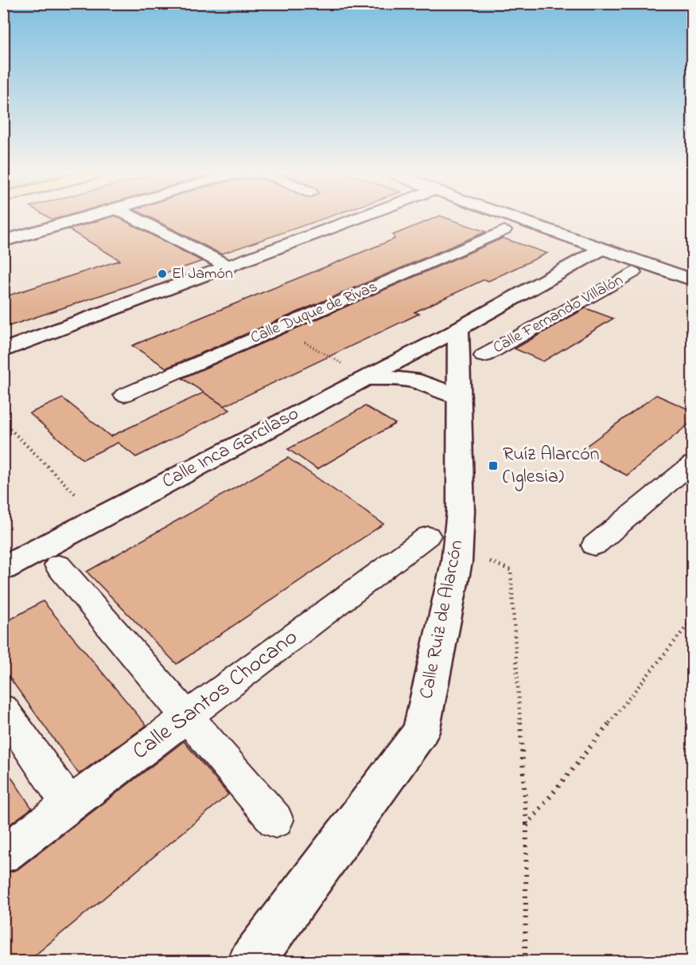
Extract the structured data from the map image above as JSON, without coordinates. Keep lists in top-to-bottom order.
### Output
{
  "streets": {
    "street": [
      "Calle Duque de Rivas",
      "Calle Fernando Villalón",
      "Calle Inca Garcilaso",
      "Calle Ruiz de Alarcón",
      "Calle Santos Chocano"
    ]
  },
  "crossings": [
    ["Calle Inca Garcilaso", "Calle Ruiz de Alarcón"]
  ],
  "places": {
    "other": ["El Jamón"],
    "transit": ["Ruíz Alarcón (Iglesia)"]
  }
}
